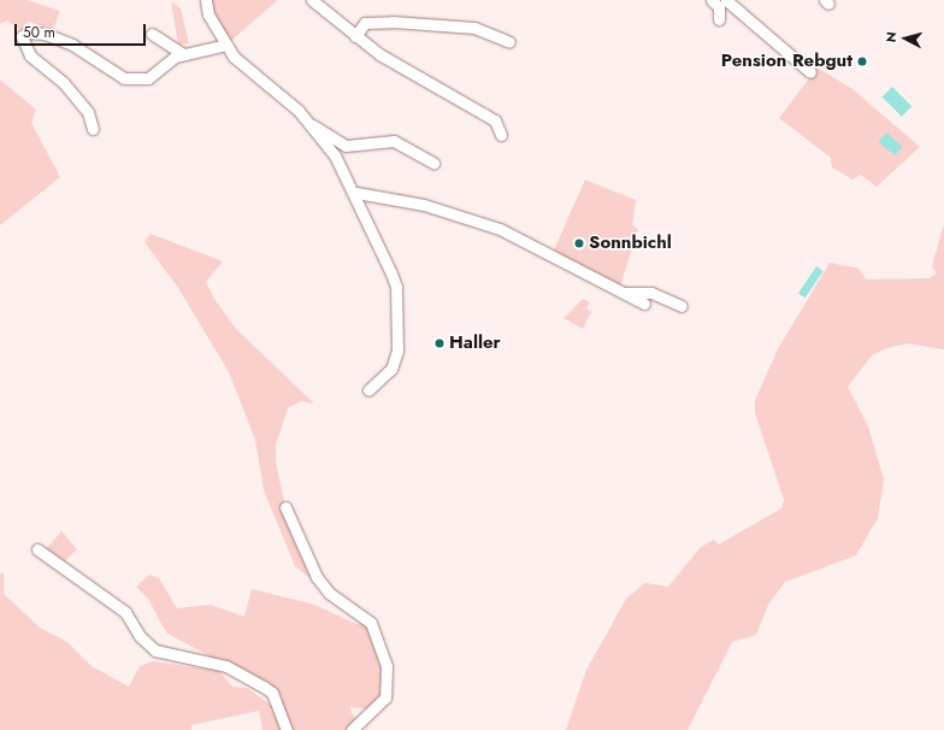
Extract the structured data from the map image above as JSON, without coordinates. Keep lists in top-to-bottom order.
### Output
{
  "places": ["Pension Rebgut", "Sonnbichl", "Haller"],
  "scale_bar": "50 m",
  "north": "left"
}
